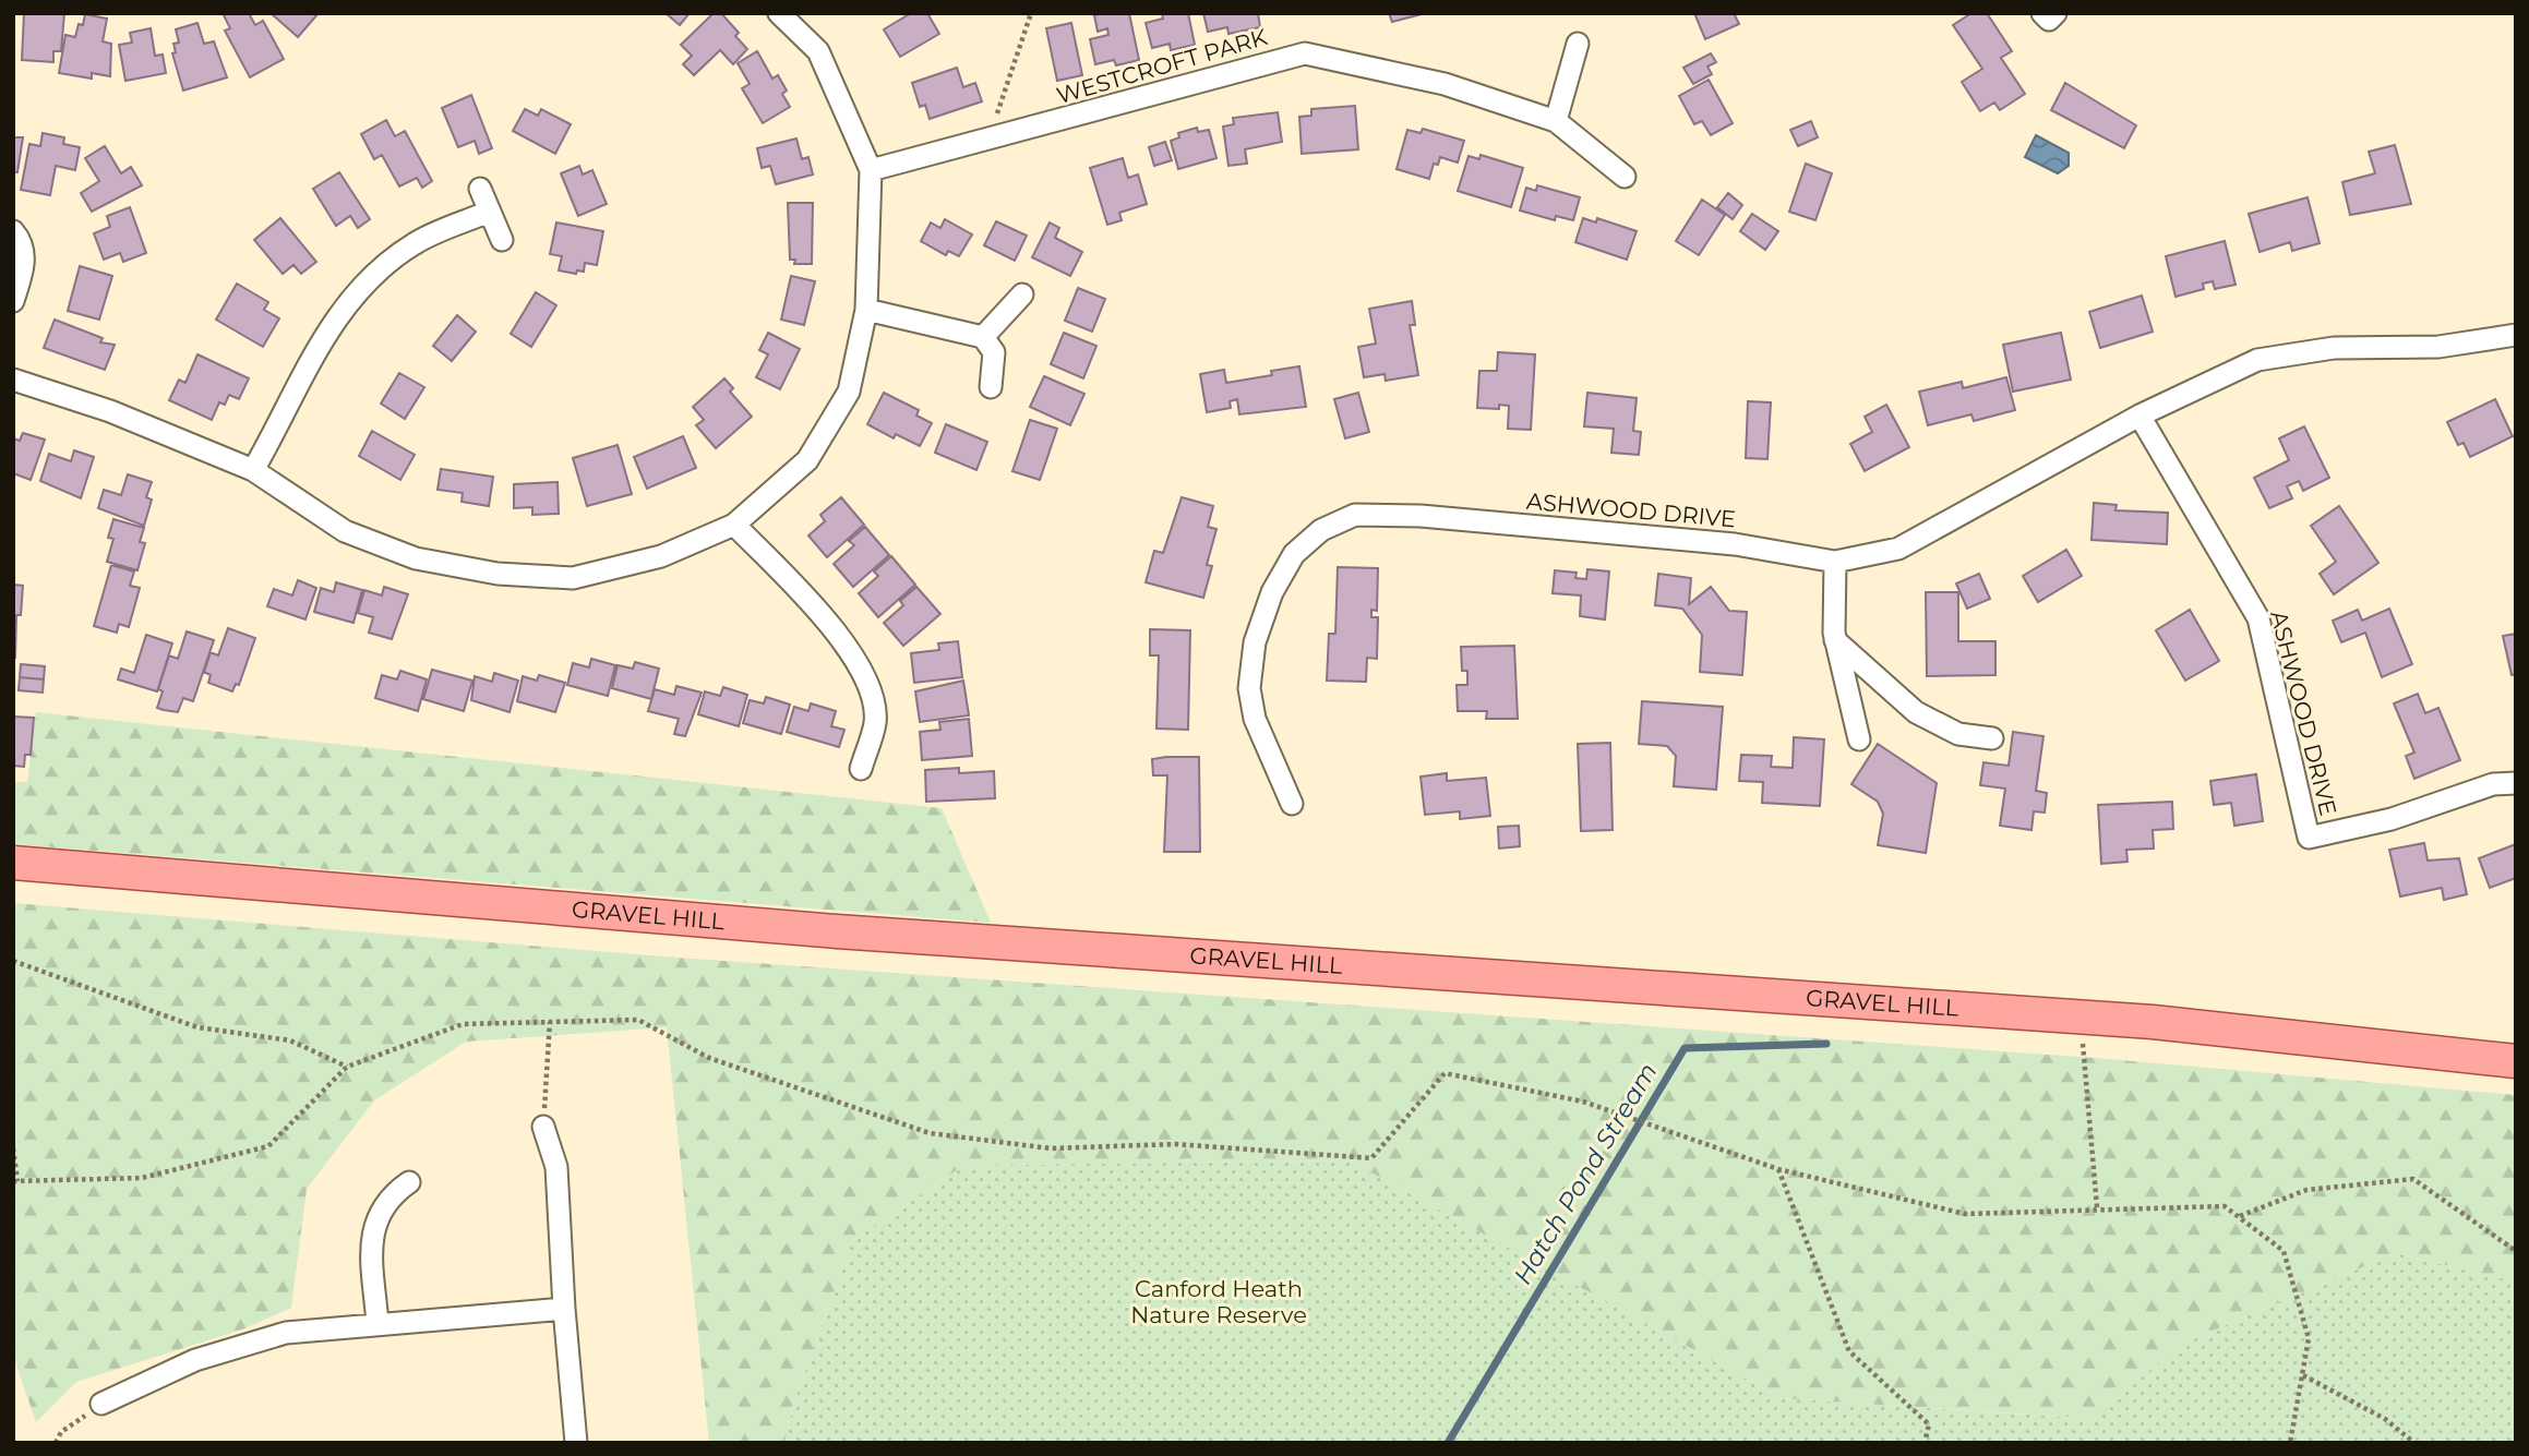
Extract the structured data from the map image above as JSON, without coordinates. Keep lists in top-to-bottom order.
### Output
{
  "streets": {
    "main road": ["GRAVEL HILL"],
    "street": ["WESTCROFT PARK", "ASHWOOD DRIVE"]
  },
  "water": ["Hatch Pond Stream"],
  "parks": ["Canford Heath Nature Reserve"]
}
